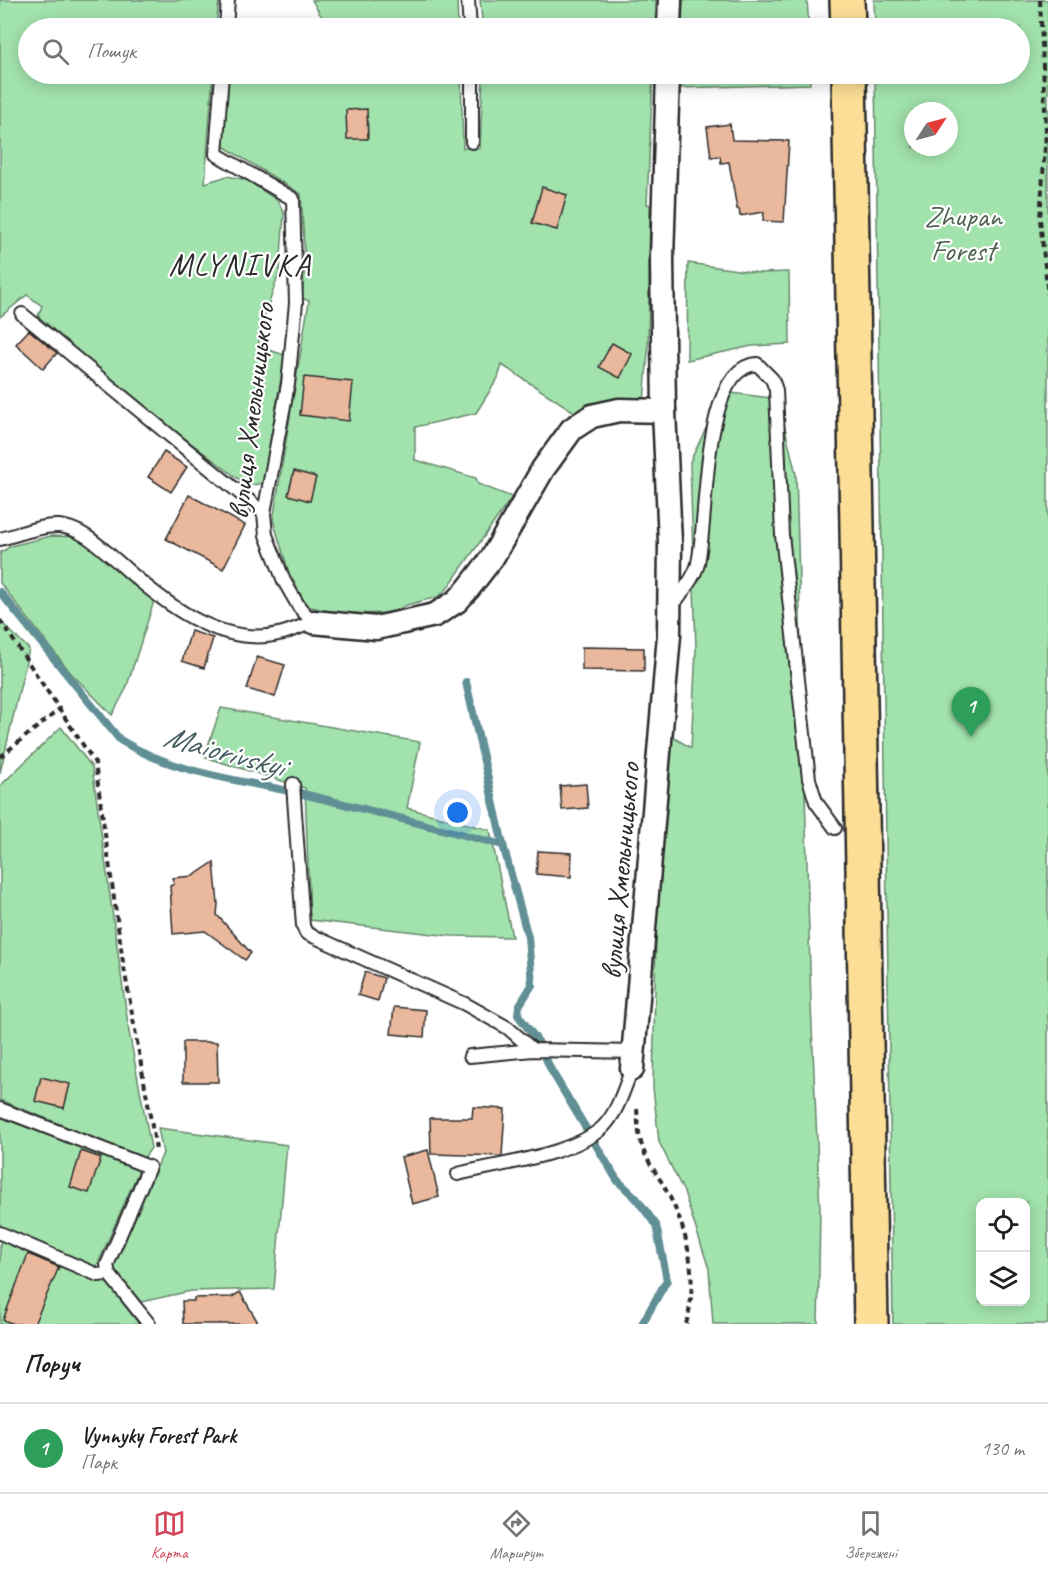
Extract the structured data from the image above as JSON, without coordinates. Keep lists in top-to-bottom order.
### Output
{
  "streets": {
    "street": ["вулиця Хмельницького"]
  },
  "districts": ["MLYNIVKA"],
  "water": ["Maiorivskyi"],
  "parks": ["Zhupan Forest"],
  "north": "top right",
  "page": {
    "search": "Пошук",
    "pins": "1",
    "heading": "Поруч",
    "list": [
      {
        "mark": "1",
        "name": "Vynnyky Forest Park",
        "note": "Парк",
        "value": "130 m"
      }
    ],
    "nav": ["Карта", "Маршрут", "Збережені"]
  }
}
